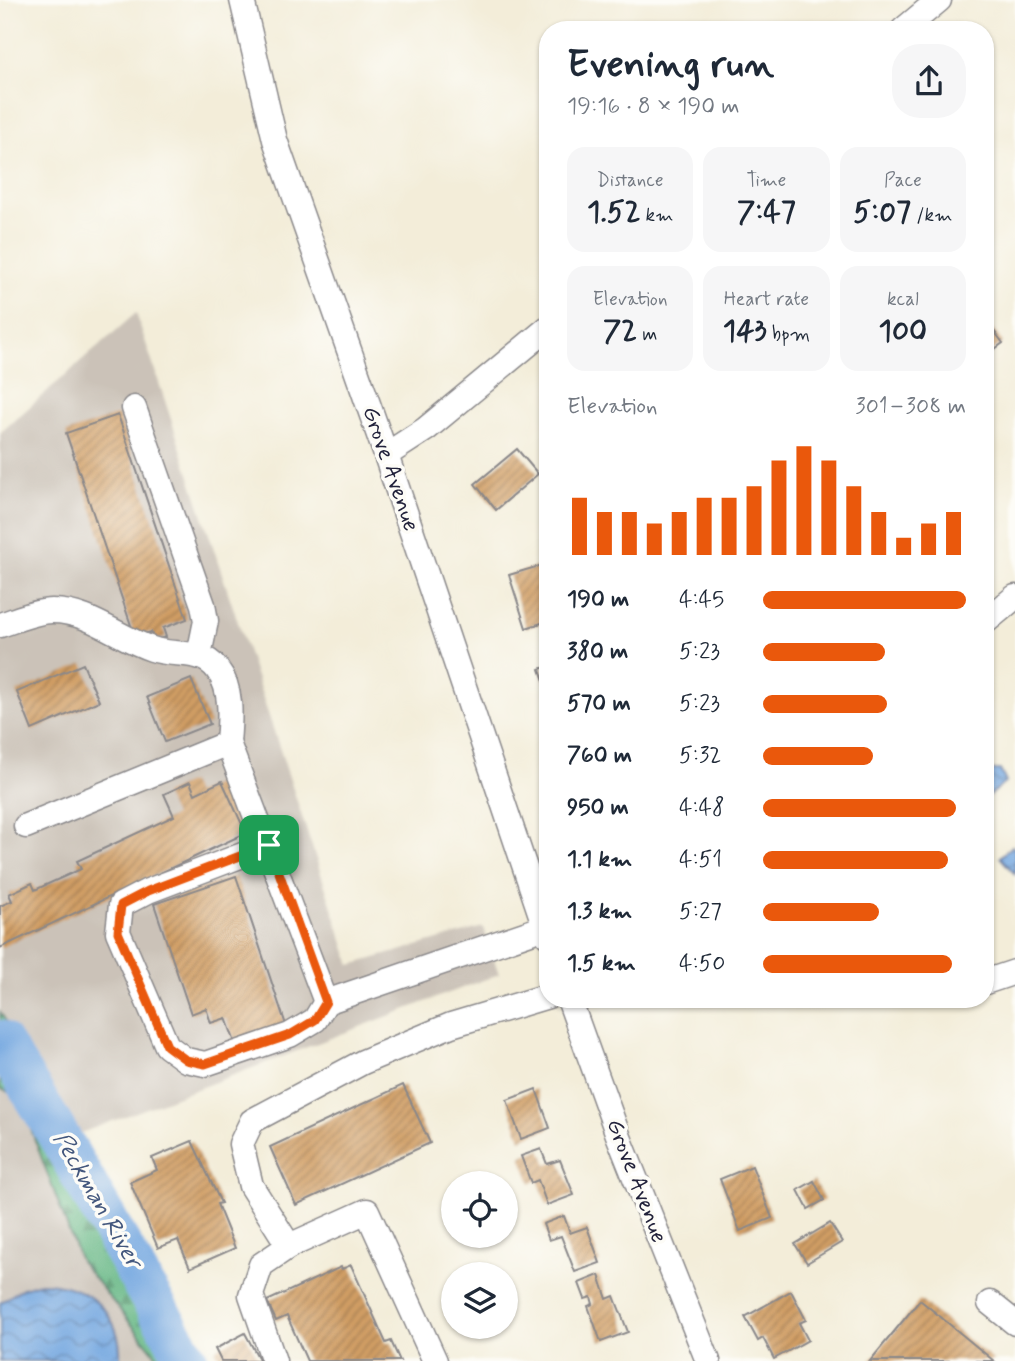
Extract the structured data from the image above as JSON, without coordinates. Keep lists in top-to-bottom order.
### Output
{
  "streets": {
    "street": ["Grove Avenue"]
  },
  "water": ["Peckman River"],
  "page": {
    "heading": ["Evening run", "19:16 · 8 × 190 m"],
    "stats": [
      ["Distance", "1.52 km"],
      ["Time", "7:47"],
      ["Pace", "5:07 /km"],
      ["Elevation", "72 m"],
      ["Heart rate", "143 bpm"],
      ["kcal", "100"]
    ],
    "chart": ["Elevation", "301–308 m"],
    "list": [
      {
        "name": "190 m",
        "note": "4:45"
      },
      {
        "name": "380 m",
        "note": "5:23"
      },
      {
        "name": "570 m",
        "note": "5:23"
      },
      {
        "name": "760 m",
        "note": "5:32"
      },
      {
        "name": "950 m",
        "note": "4:48"
      },
      {
        "name": "1.1 km",
        "note": "4:51"
      },
      {
        "name": "1.3 km",
        "note": "5:27"
      },
      {
        "name": "1.5 km",
        "note": "4:50"
      }
    ]
  }
}
